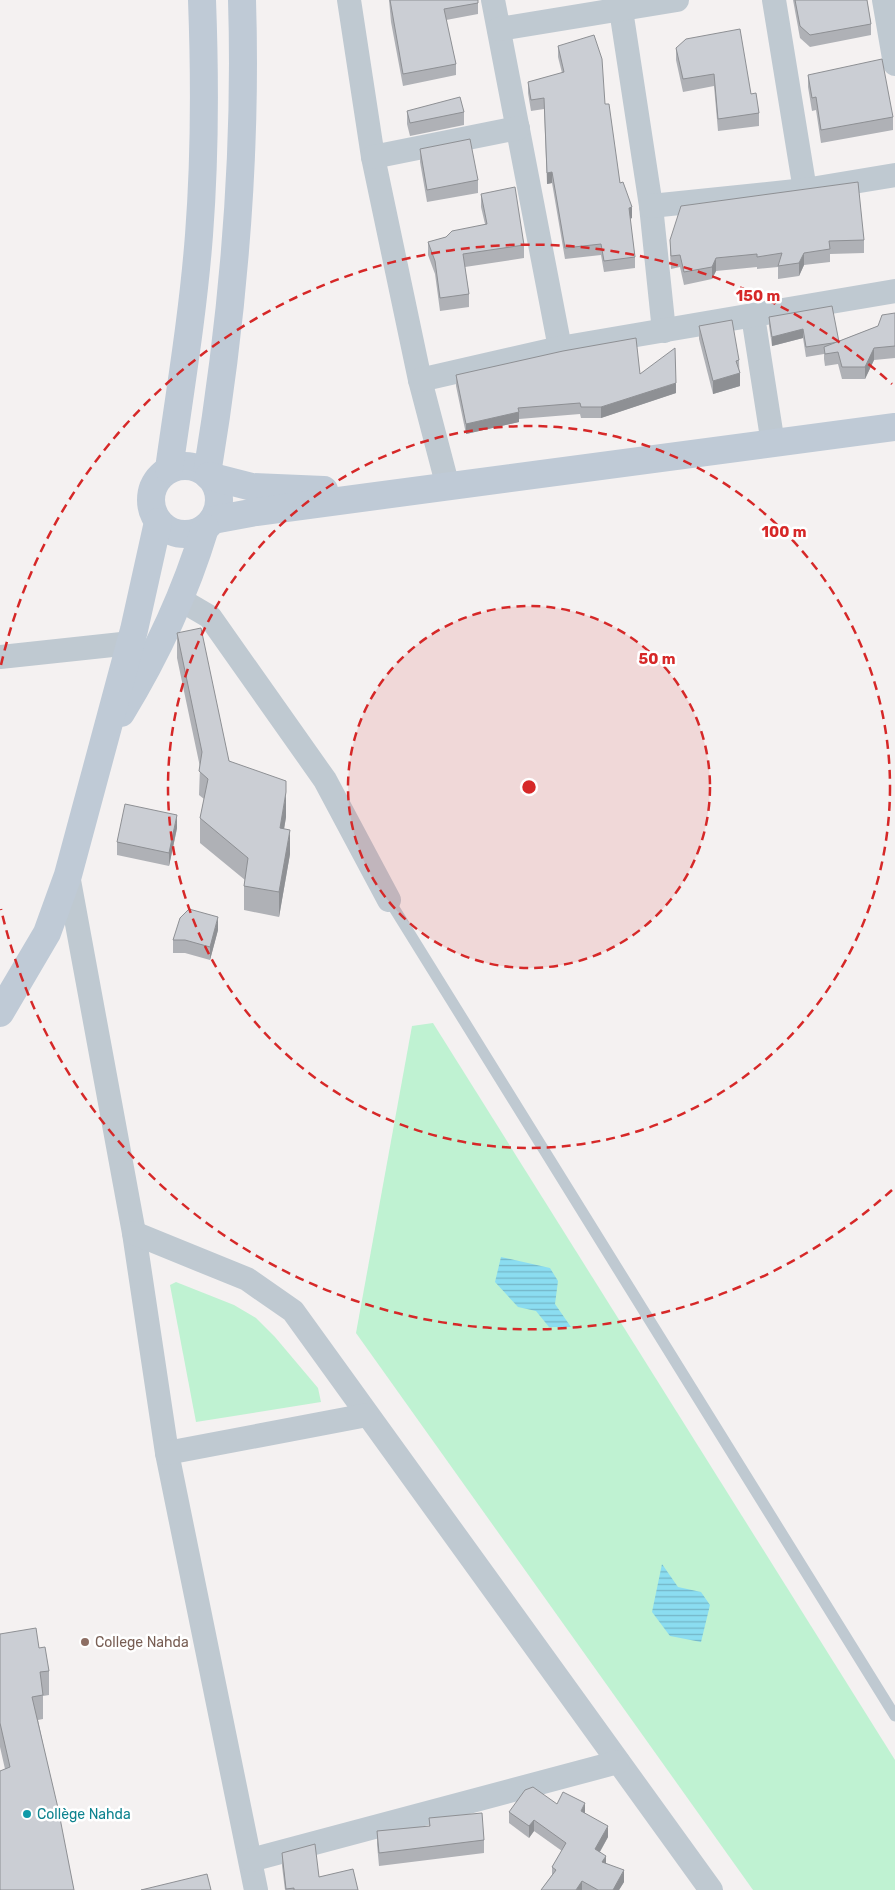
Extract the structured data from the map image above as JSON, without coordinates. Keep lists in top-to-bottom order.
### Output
{
  "places": ["College Nahda", "Collège Nahda"],
  "rings": ["150 m", "100 m", "50 m"]
}
